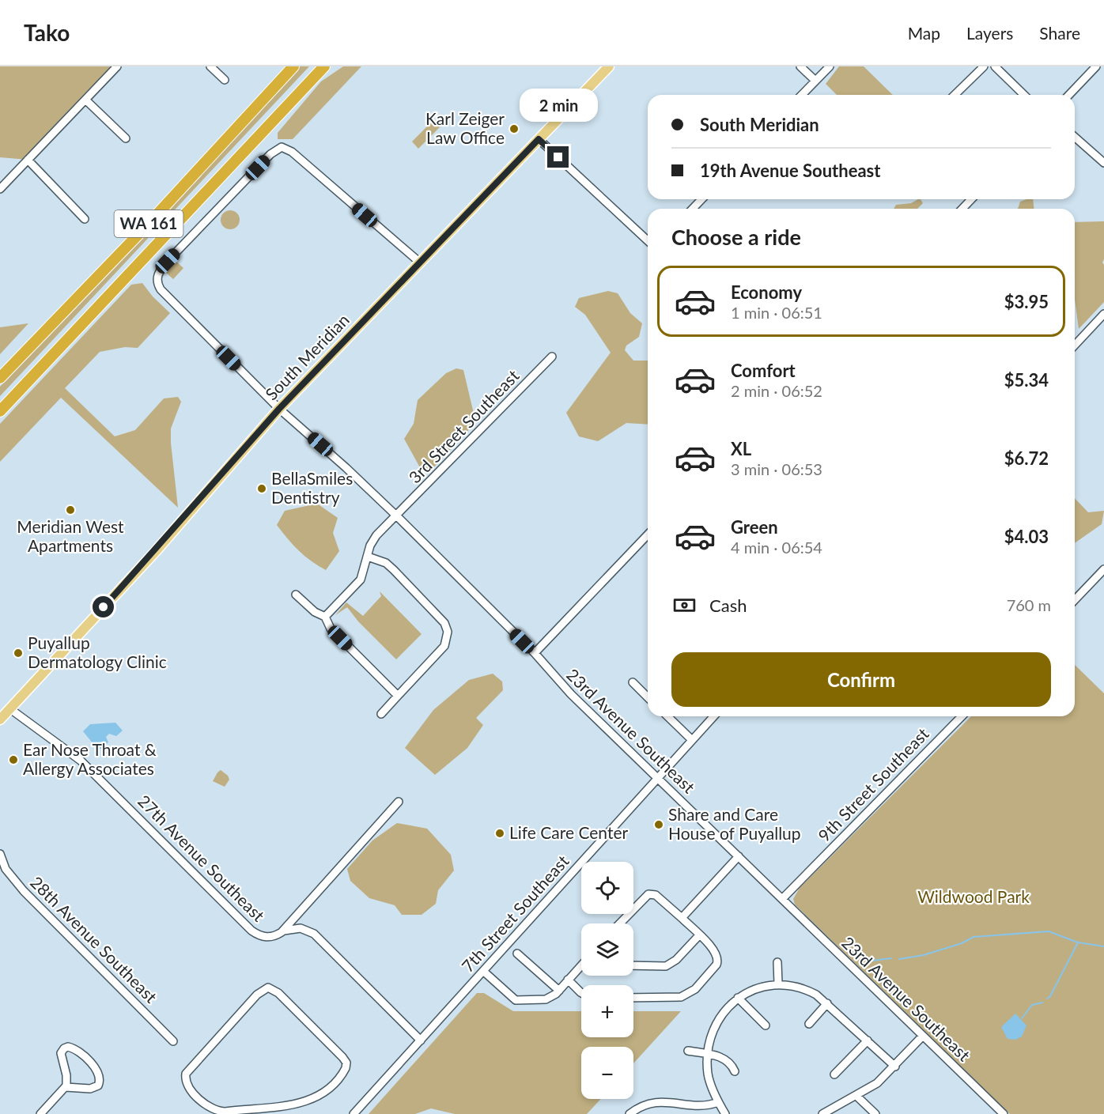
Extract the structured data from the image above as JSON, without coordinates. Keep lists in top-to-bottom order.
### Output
{
  "streets": {
    "highway": ["WA 161"],
    "main road": ["South Meridian"],
    "street": [
      "3rd Street Southeast",
      "23rd Avenue Southeast",
      "9th Street Southeast",
      "27th Avenue Southeast",
      "7th Street Southeast",
      "28th Avenue Southeast"
    ]
  },
  "crossings": [
    ["South Meridian", "23rd Avenue Southeast"],
    ["South Meridian", "27th Avenue Southeast"],
    ["3rd Street Southeast", "23rd Avenue Southeast"],
    ["23rd Avenue Southeast", "9th Street Southeast"],
    ["23rd Avenue Southeast", "7th Street Southeast"],
    ["27th Avenue Southeast", "7th Street Southeast"]
  ],
  "parks": ["Wildwood Park"],
  "places": [
    "Karl Zeiger Law Office",
    "BellaSmiles Dentistry",
    "Meridian West Apartments",
    "Puyallup Dermatology Clinic",
    "Ear Nose Throat & Allergy Associates",
    "Share and Care House of Puyallup",
    "Life Care Center"
  ],
  "page": {
    "header": "Tako",
    "nav": ["Map", "Layers", "Share"],
    "bubble": "2 min",
    "banner": ["South Meridian", "19th Avenue Southeast"],
    "heading": "Choose a ride",
    "list": [
      {
        "name": "Economy",
        "note": "1 min · 06:51",
        "value": "$3.95"
      },
      {
        "name": "Comfort",
        "note": "2 min · 06:52",
        "value": "$5.34"
      },
      {
        "name": "XL",
        "note": "3 min · 06:53",
        "value": "$6.72"
      },
      {
        "name": "Green",
        "note": "4 min · 06:54",
        "value": "$4.03"
      }
    ],
    "pay": ["Cash", "760 m"],
    "buttons": "Confirm",
    "map_buttons": ["+", "−"]
  }
}
